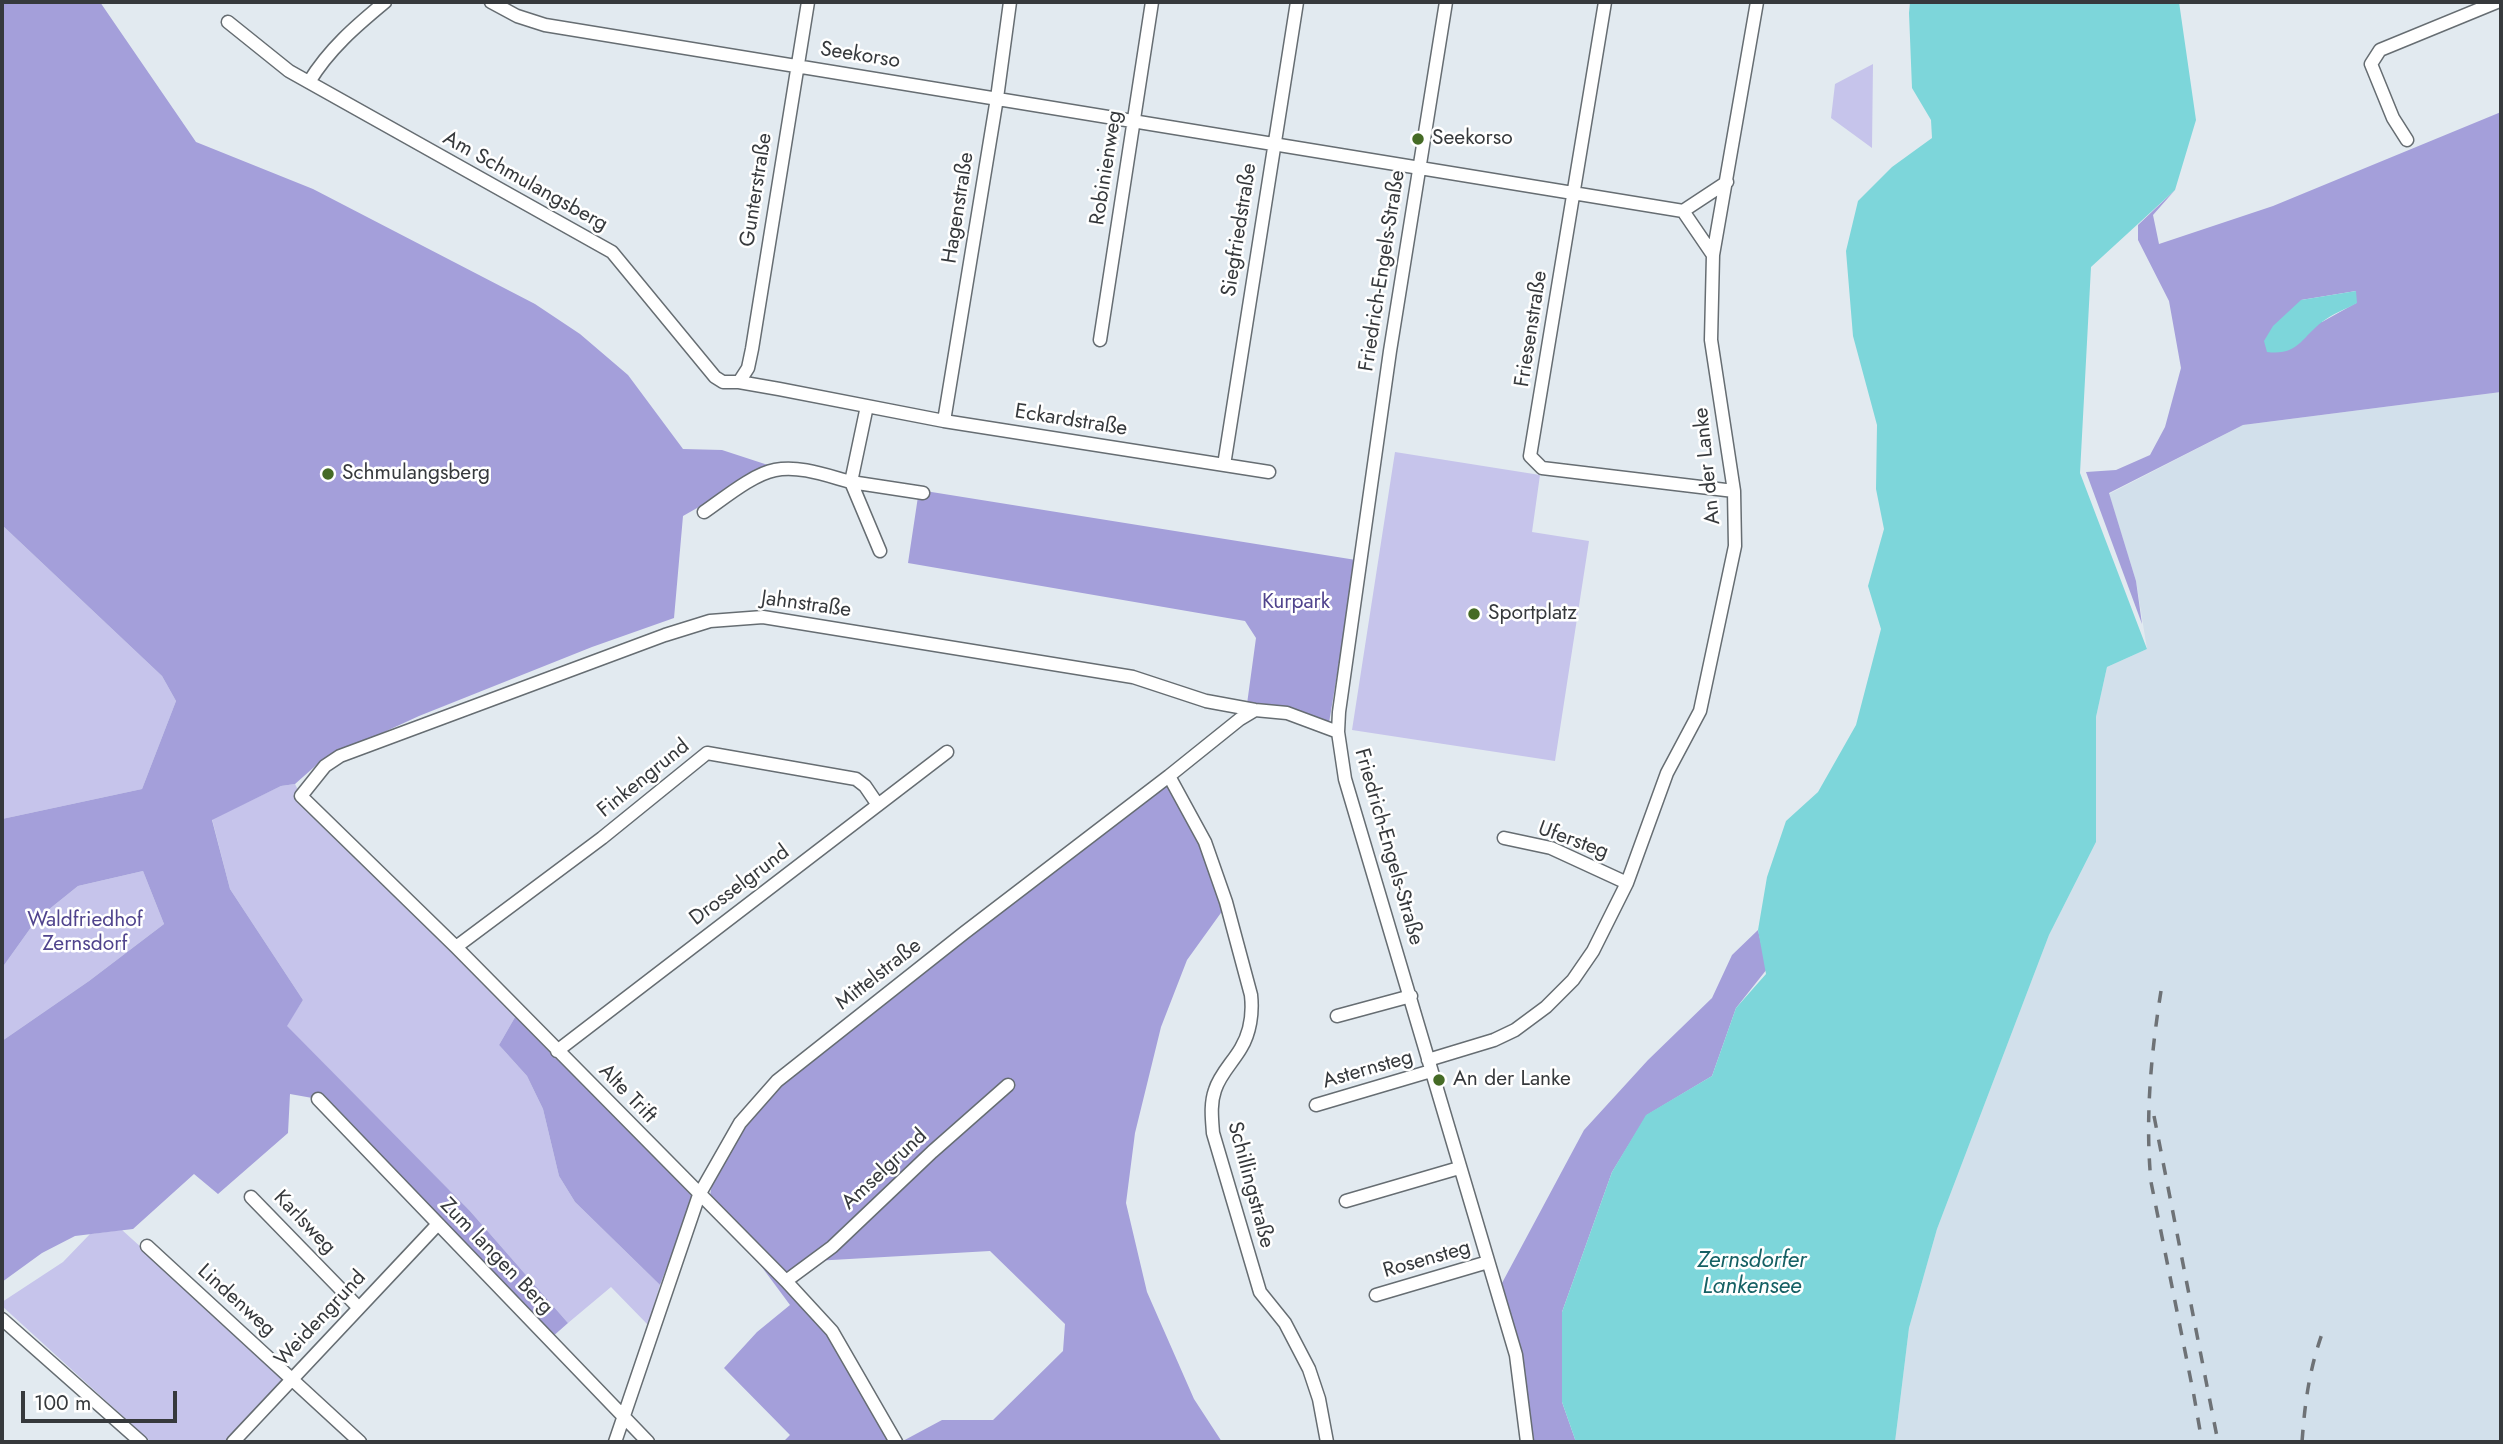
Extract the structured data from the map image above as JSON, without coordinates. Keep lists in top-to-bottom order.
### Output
{
  "streets": {
    "street": [
      "Seekorso",
      "Robinienweg",
      "Am Schmulangsberg",
      "Gunterstraße",
      "Hagenstraße",
      "Siegfriedstraße",
      "Friedrich-Engels-Straße",
      "Friesenstraße",
      "Eckardstraße",
      "An der Lanke",
      "Jahnstraße",
      "Finkengrund",
      "Ufersteg",
      "Drosselgrund",
      "Mittelstraße",
      "Asternsteg",
      "Alte Trift",
      "Amselgrund",
      "Schillingstraße",
      "Karlsweg",
      "Zum langen Berg",
      "Rosensteg",
      "Lindenweg",
      "Weidengrund"
    ]
  },
  "crossings": [
    ["Seekorso", "Robinienweg"],
    ["Seekorso", "Gunterstraße"],
    ["Seekorso", "Hagenstraße"],
    ["Seekorso", "Siegfriedstraße"],
    ["Seekorso", "Friedrich-Engels-Straße"],
    ["Seekorso", "Friesenstraße"],
    ["Am Schmulangsberg", "Gunterstraße"],
    ["Am Schmulangsberg", "Eckardstraße"],
    ["Hagenstraße", "Eckardstraße"],
    ["Siegfriedstraße", "Eckardstraße"],
    ["Friedrich-Engels-Straße", "An der Lanke"],
    ["Friedrich-Engels-Straße", "Asternsteg"],
    ["Friedrich-Engels-Straße", "Rosensteg"],
    ["Friesenstraße", "An der Lanke"],
    ["An der Lanke", "Ufersteg"],
    ["An der Lanke", "Asternsteg"],
    ["Jahnstraße", "Mittelstraße"],
    ["Jahnstraße", "Alte Trift"],
    ["Finkengrund", "Drosselgrund"],
    ["Finkengrund", "Alte Trift"],
    ["Drosselgrund", "Alte Trift"],
    ["Mittelstraße", "Alte Trift"],
    ["Mittelstraße", "Schillingstraße"],
    ["Mittelstraße", "Zum langen Berg"],
    ["Alte Trift", "Amselgrund"],
    ["Karlsweg", "Weidengrund"],
    ["Zum langen Berg", "Weidengrund"],
    ["Lindenweg", "Weidengrund"]
  ],
  "water": ["Zernsdorfer Lankensee"],
  "parks": ["Kurpark", "Waldfriedhof Zernsdorf"],
  "places": [
    "Seekorso",
    "Schmulangsberg",
    "Sportplatz",
    "An der Lanke"
  ],
  "scale_bar": "100 m"
}
